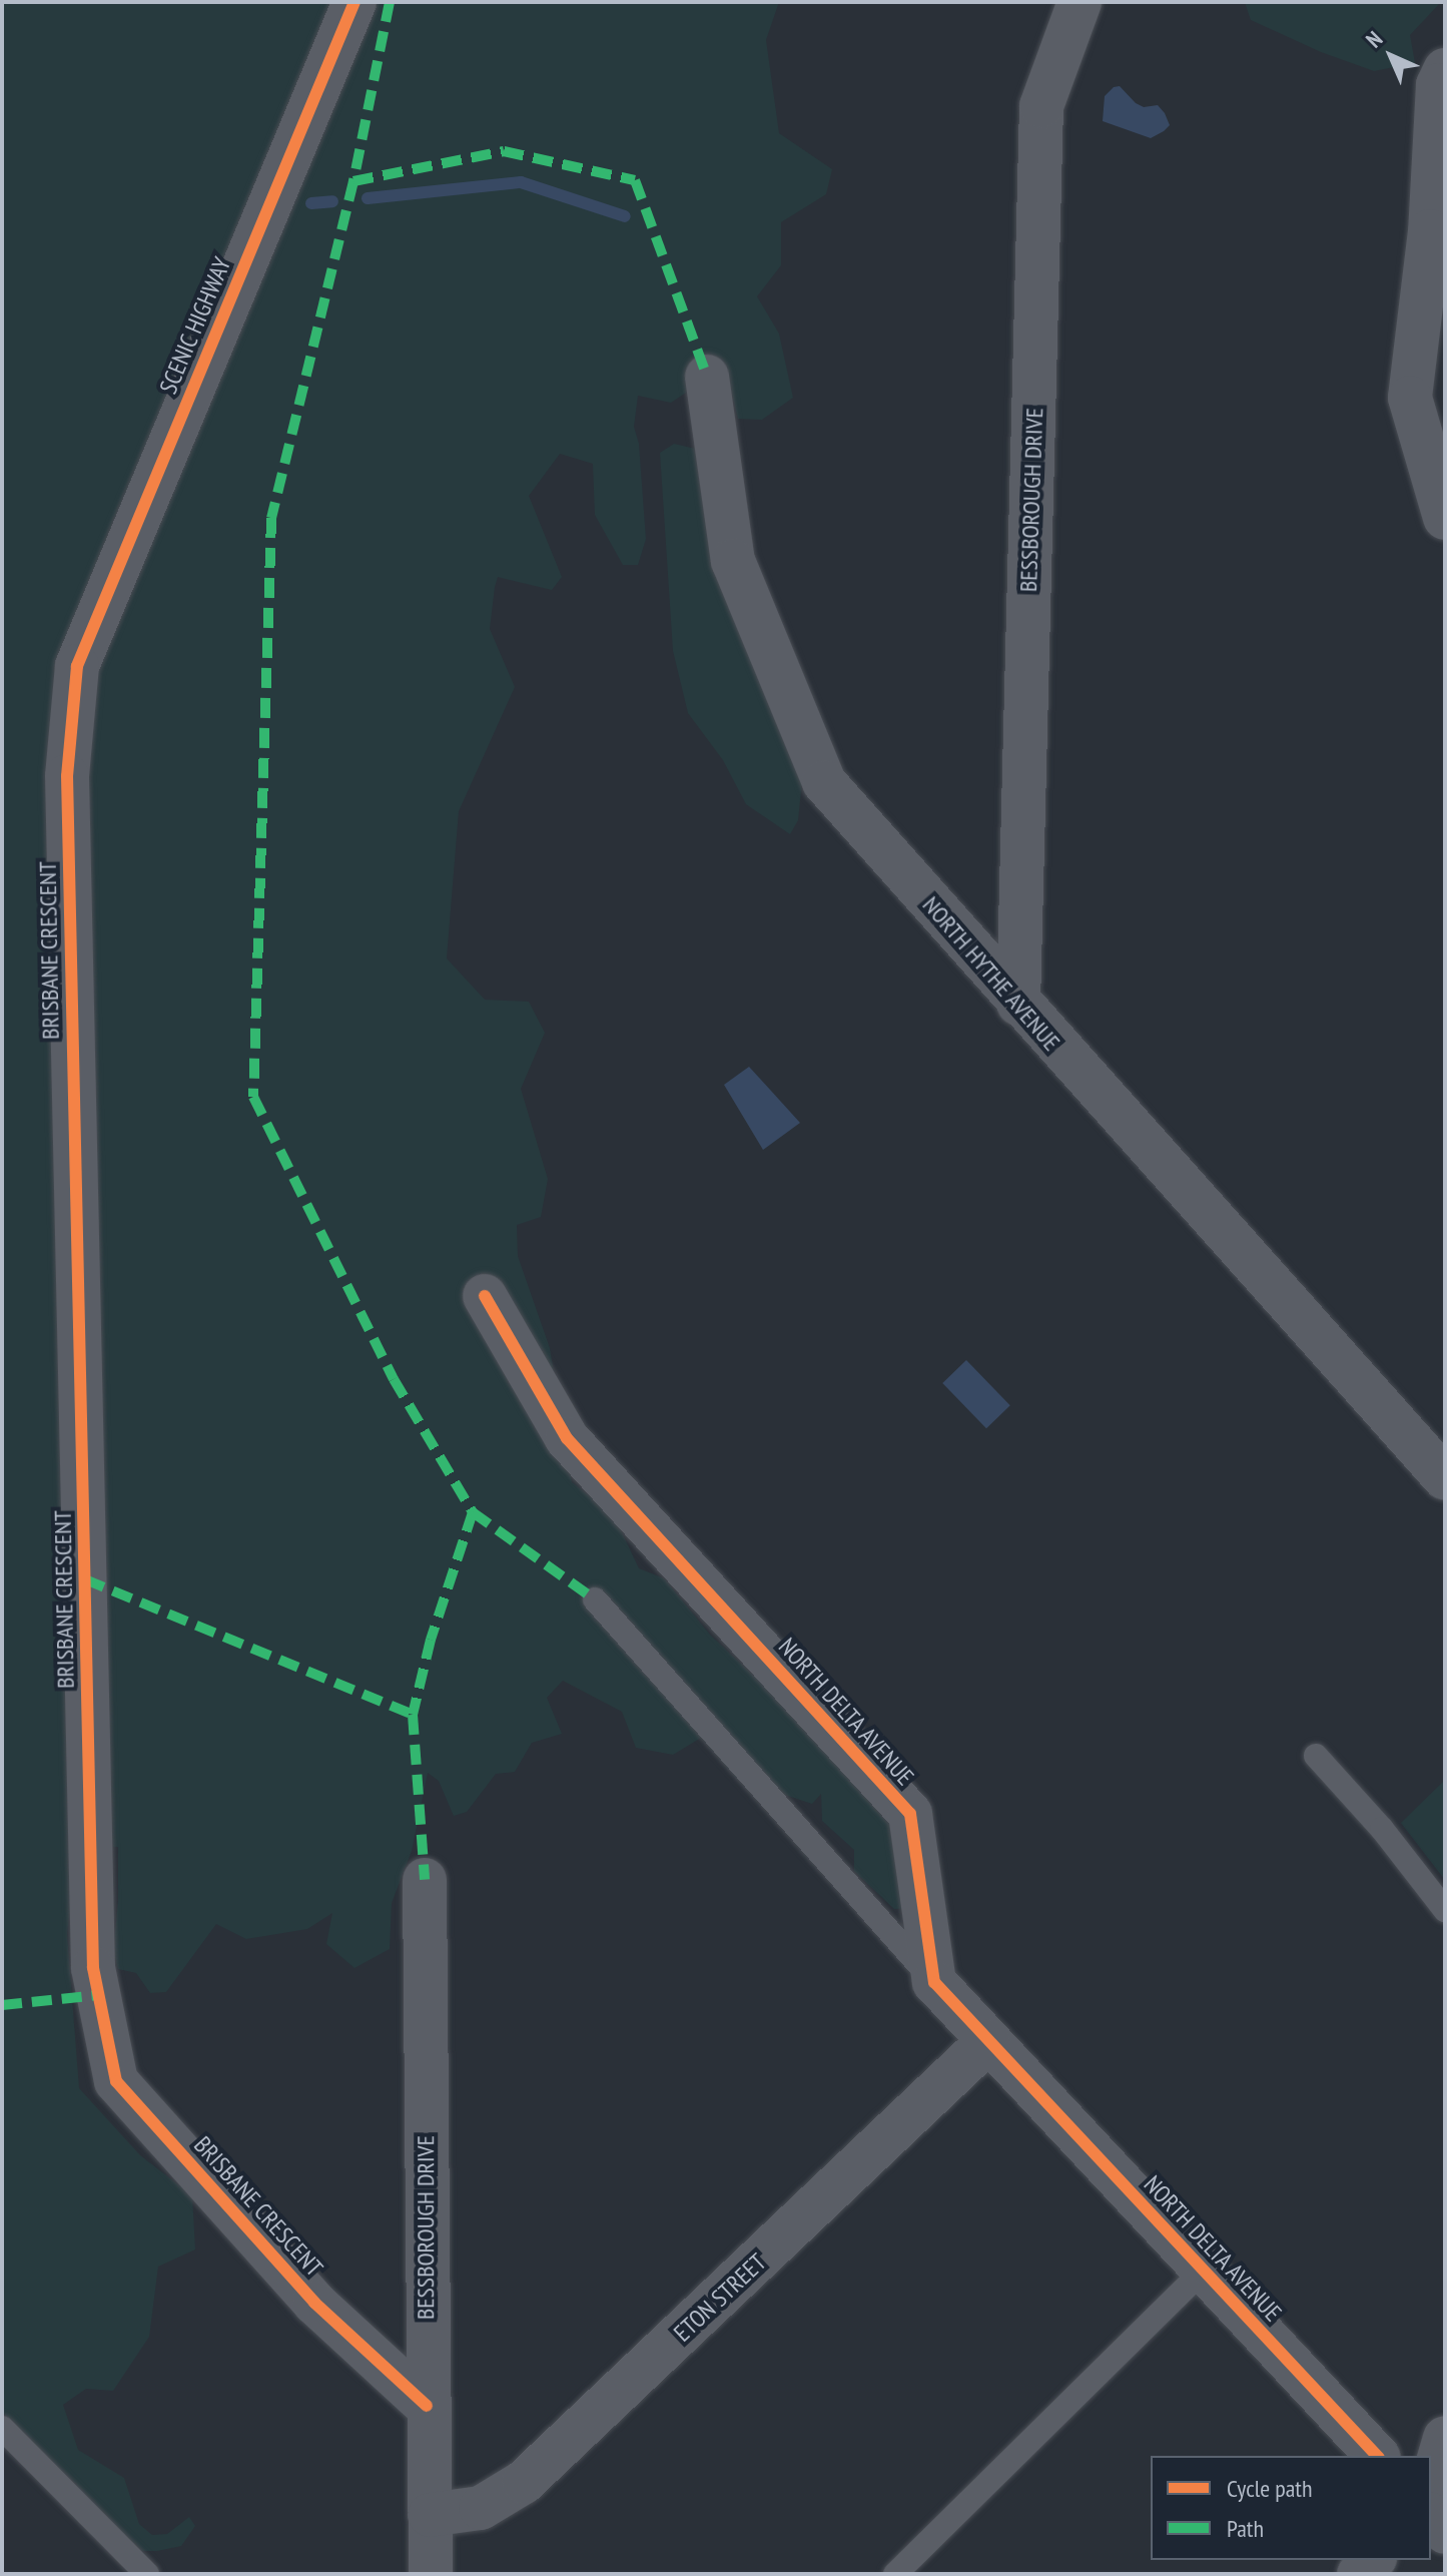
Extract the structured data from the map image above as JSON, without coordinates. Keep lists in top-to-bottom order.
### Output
{
  "streets": {
    "street": [
      "SCENIC HIGHWAY",
      "BESSBOROUGH DRIVE",
      "BRISBANE CRESCENT",
      "NORTH HYTHE AVENUE",
      "NORTH DELTA AVENUE",
      "ETON STREET"
    ]
  },
  "crossings": [
    ["SCENIC HIGHWAY", "BRISBANE CRESCENT"],
    ["BESSBOROUGH DRIVE", "BRISBANE CRESCENT"],
    ["BESSBOROUGH DRIVE", "NORTH HYTHE AVENUE"],
    ["BESSBOROUGH DRIVE", "ETON STREET"],
    ["NORTH DELTA AVENUE", "ETON STREET"]
  ],
  "legend": ["Cycle path", "Path"],
  "north": "top left"
}
